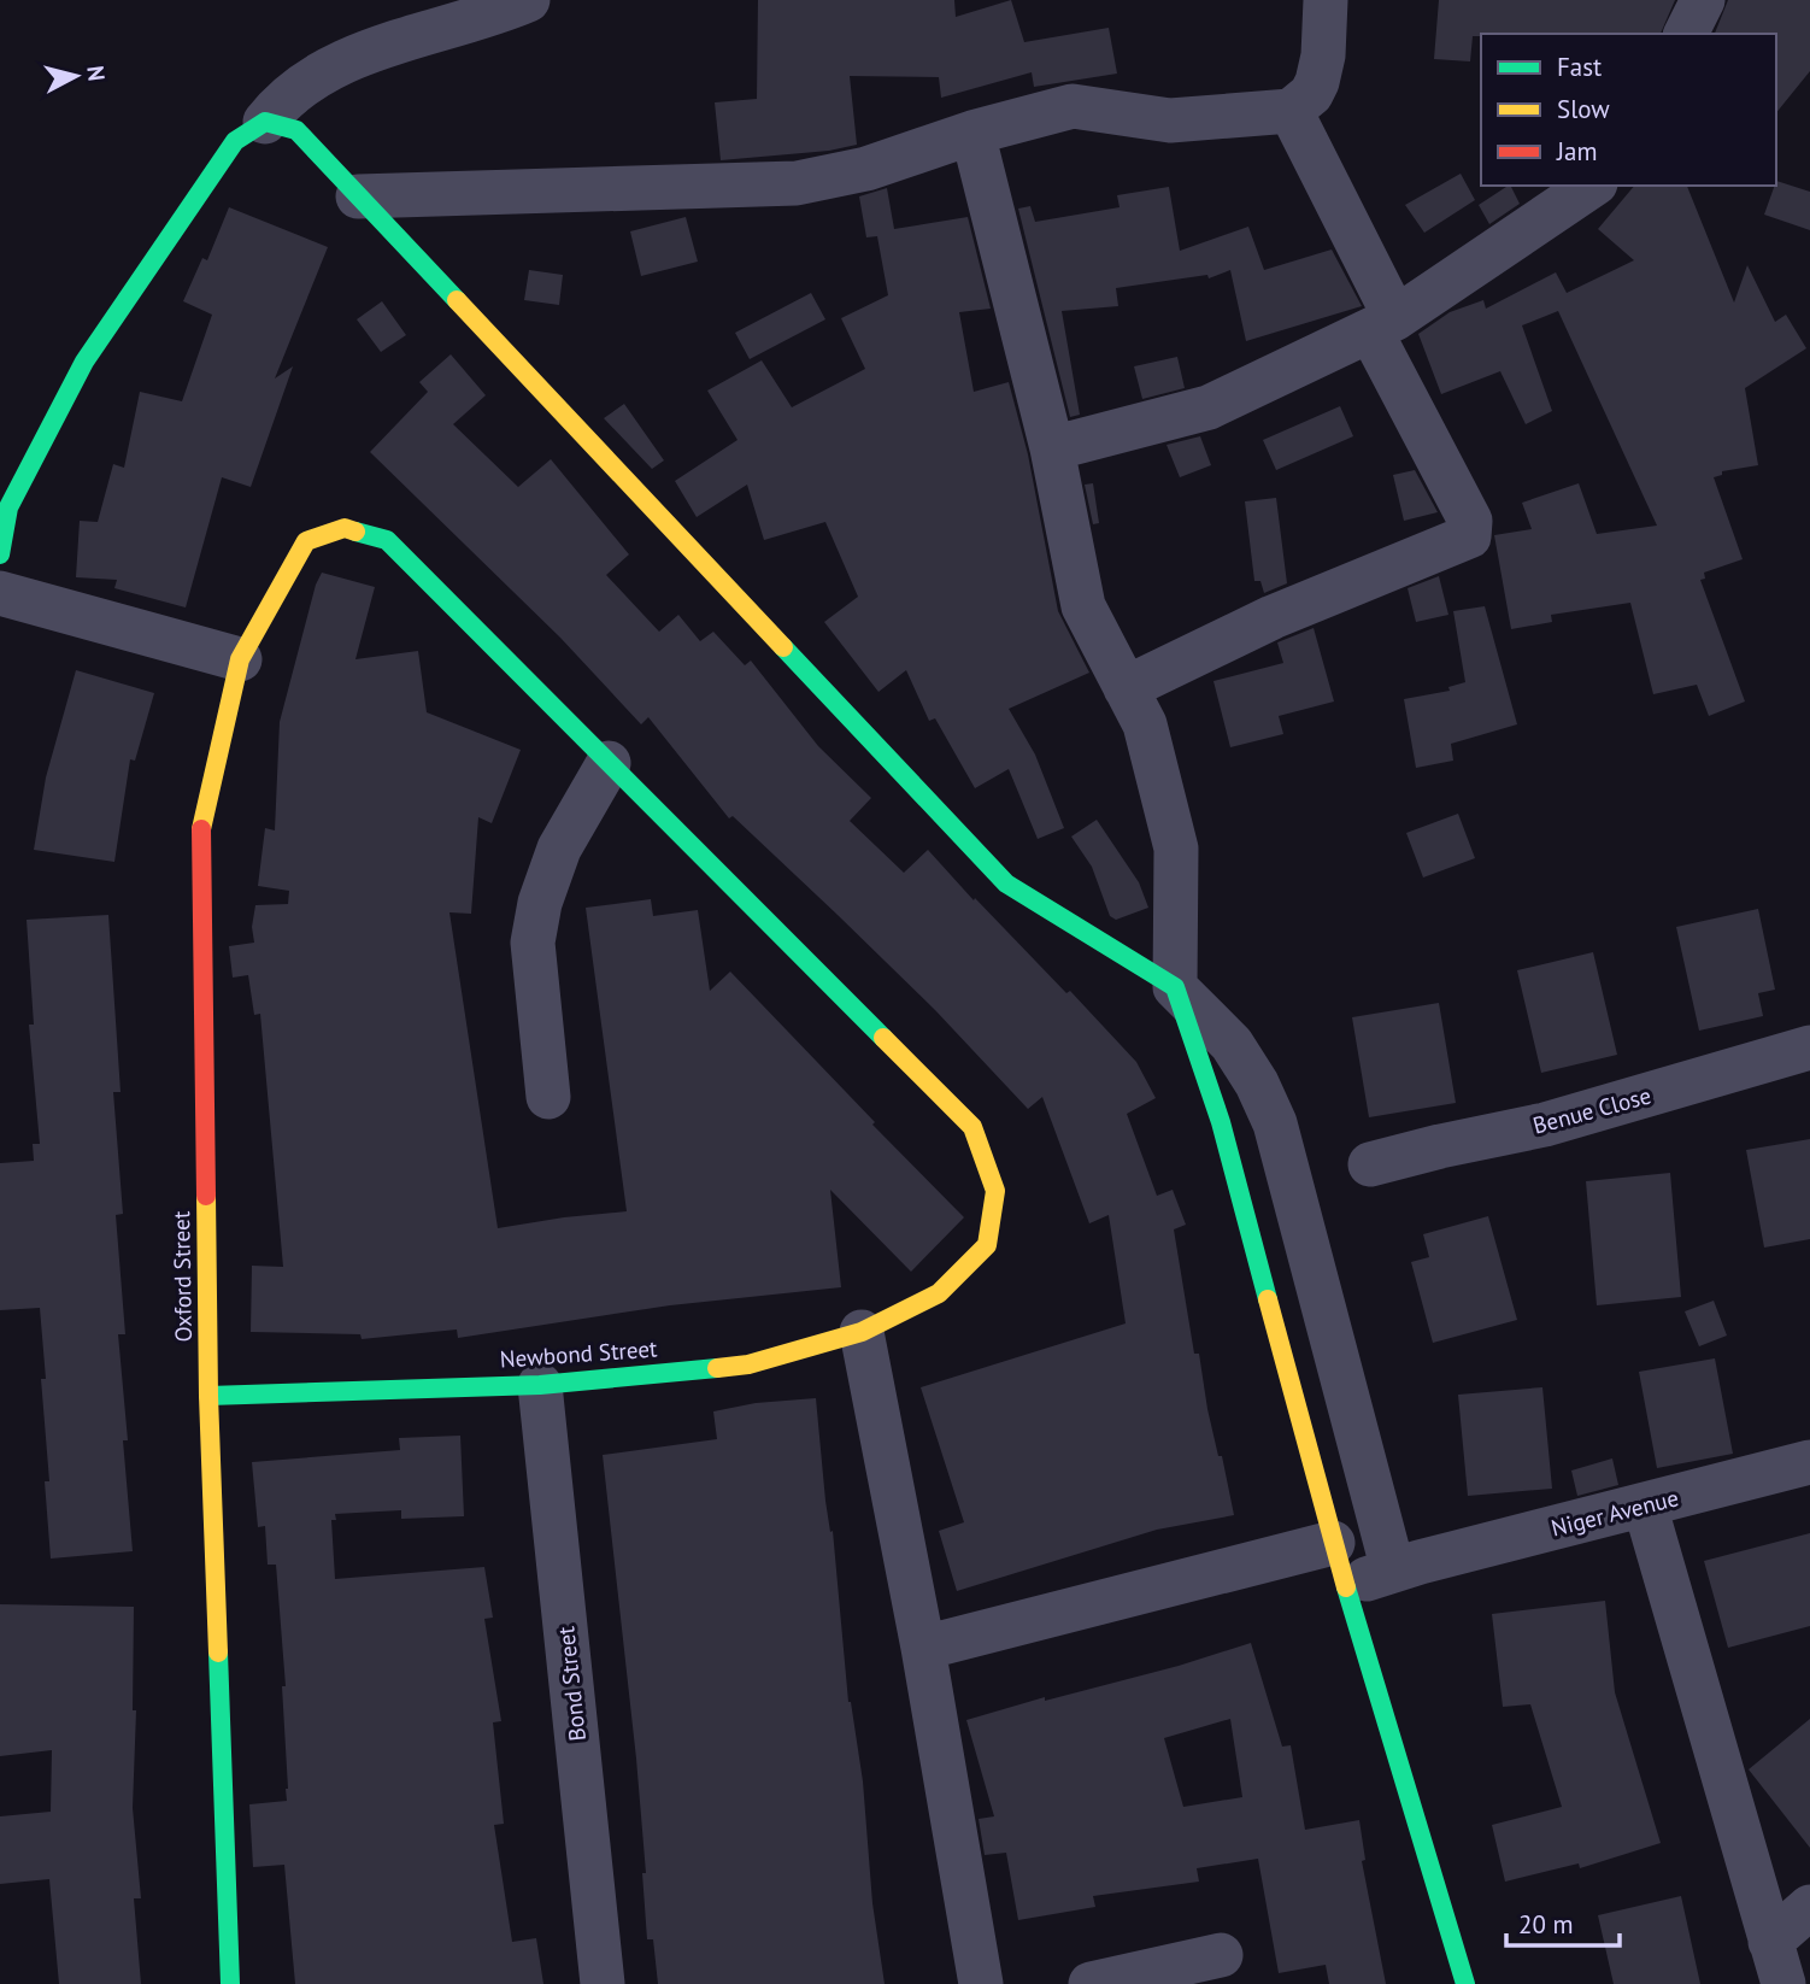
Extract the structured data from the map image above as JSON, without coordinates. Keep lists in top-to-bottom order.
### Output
{
  "streets": {
    "street": [
      "Benue Close",
      "Oxford Street",
      "Newbond Street",
      "Niger Avenue",
      "Bond Street"
    ]
  },
  "crossings": [
    ["Oxford Street", "Newbond Street"],
    ["Newbond Street", "Bond Street"]
  ],
  "legend": ["Fast", "Slow", "Jam"],
  "scale_bar": "20 m",
  "north": "right"
}
